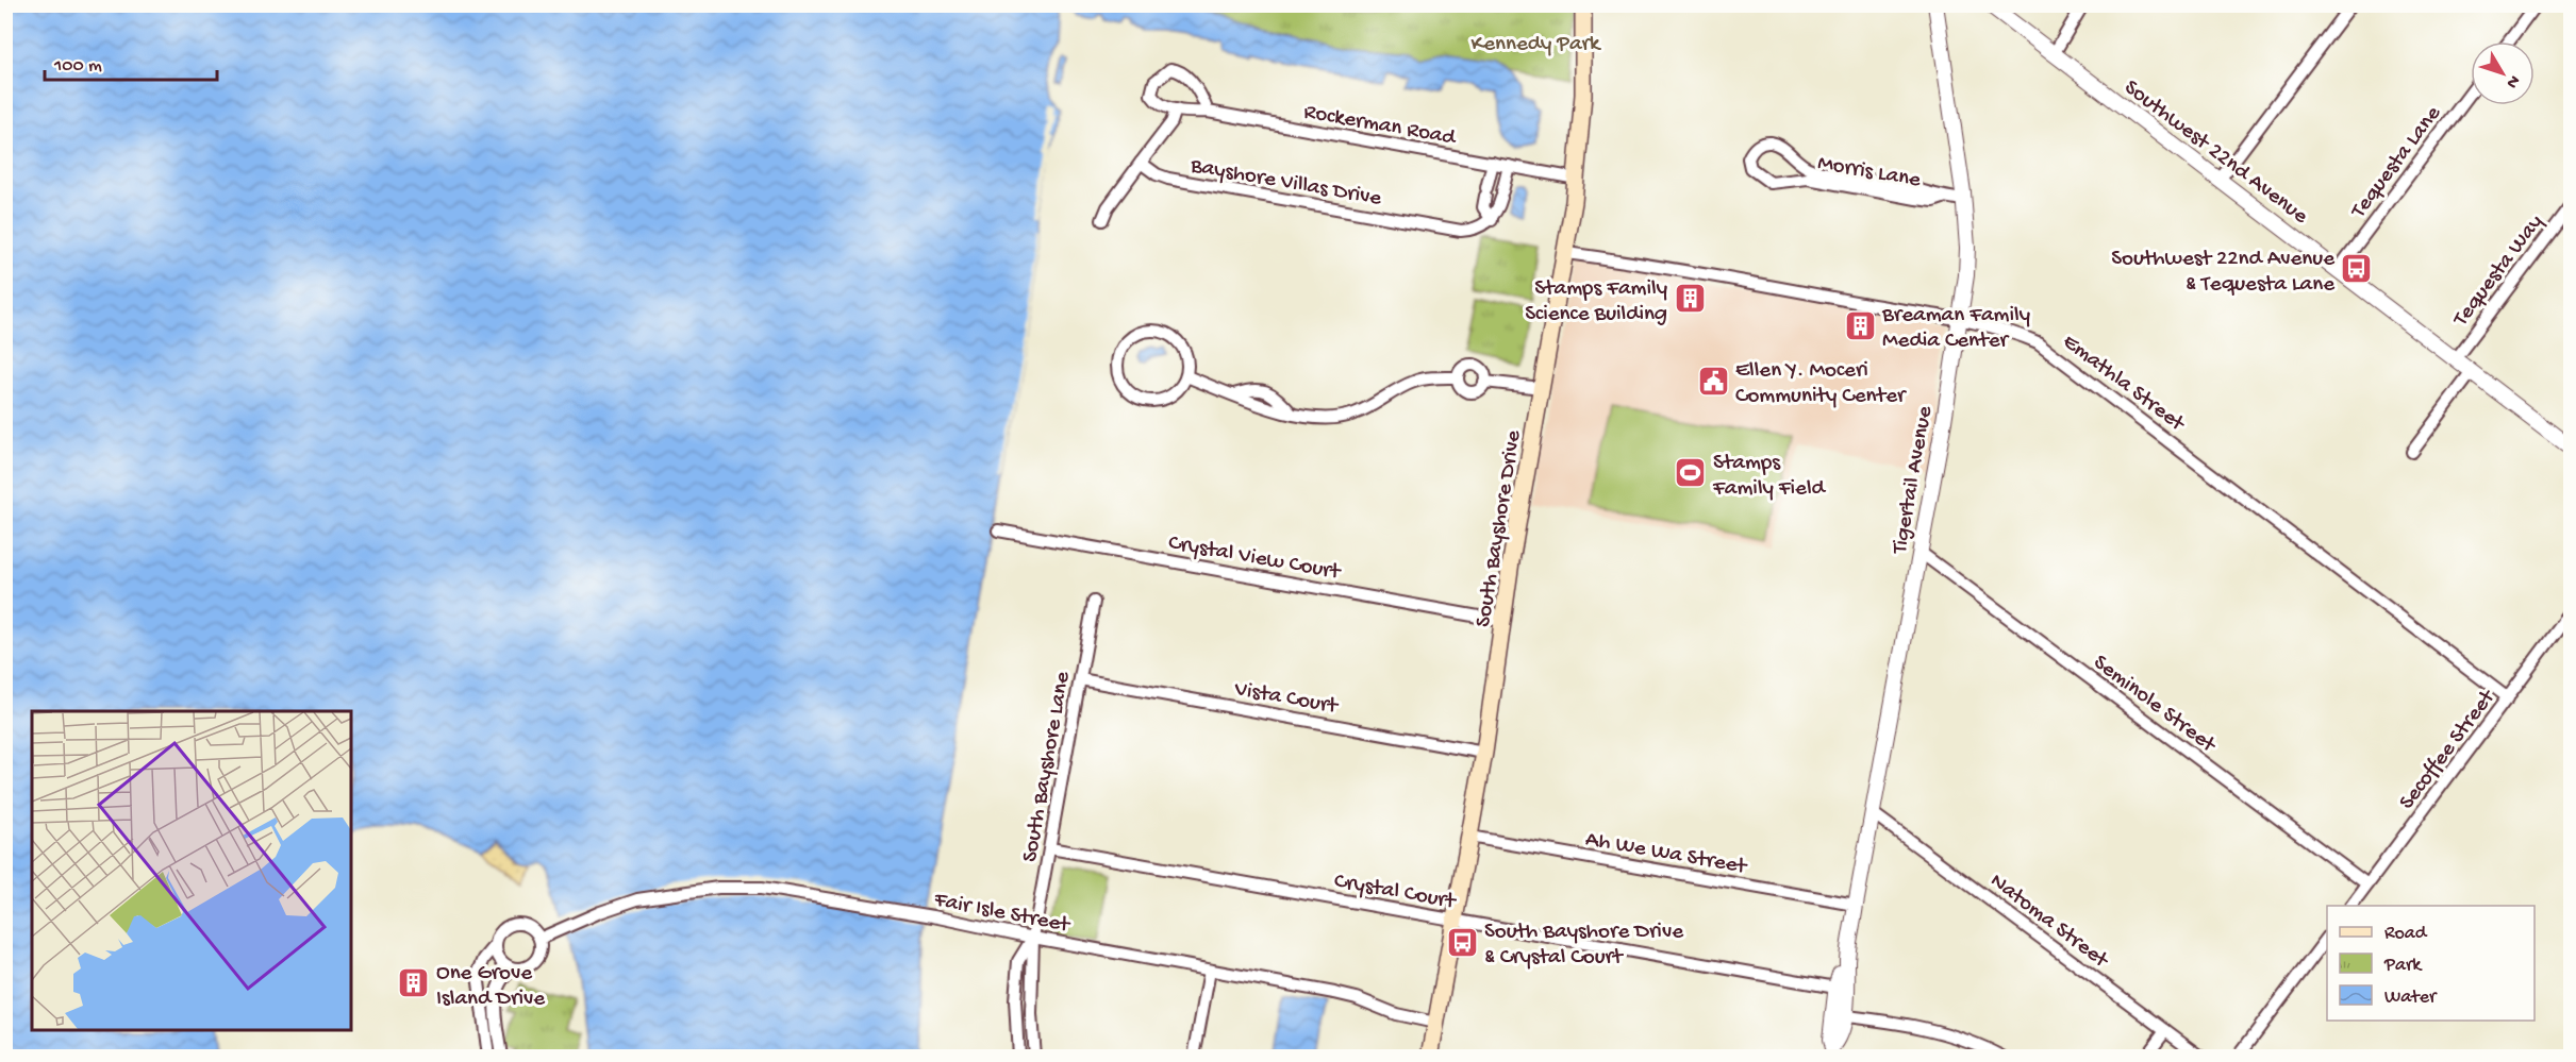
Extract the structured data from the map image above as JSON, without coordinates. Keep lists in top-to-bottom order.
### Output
{
  "streets": {
    "main road": ["South Bayshore Drive"],
    "street": [
      "Rockerman Road",
      "Southwest 22nd Avenue",
      "Tequesta Lane",
      "Morris Lane",
      "Bayshore Villas Drive",
      "Tequesta Way",
      "Emathla Street",
      "Tigertail Avenue",
      "Crystal View Court",
      "Vista Court",
      "Seminole Street",
      "Secoffee Street",
      "South Bayshore Lane",
      "Ah We Wa Street",
      "Crystal Court",
      "Fair Isle Street",
      "Natoma Street"
    ]
  },
  "crossings": [
    ["Rockerman Road", "South Bayshore Drive"],
    ["Southwest 22nd Avenue", "Tequesta Lane"],
    ["Southwest 22nd Avenue", "Tequesta Way"],
    ["Morris Lane", "Tigertail Avenue"],
    ["Emathla Street", "Tigertail Avenue"],
    ["Emathla Street", "South Bayshore Drive"],
    ["Emathla Street", "Secoffee Street"],
    ["Tigertail Avenue", "Seminole Street"],
    ["Tigertail Avenue", "Ah We Wa Street"],
    ["Tigertail Avenue", "Crystal Court"],
    ["Tigertail Avenue", "Natoma Street"],
    ["South Bayshore Drive", "Crystal View Court"],
    ["South Bayshore Drive", "Vista Court"],
    ["South Bayshore Drive", "Ah We Wa Street"],
    ["South Bayshore Drive", "Crystal Court"],
    ["South Bayshore Drive", "Fair Isle Street"],
    ["Vista Court", "South Bayshore Lane"],
    ["Seminole Street", "Secoffee Street"],
    ["South Bayshore Lane", "Crystal Court"],
    ["South Bayshore Lane", "Fair Isle Street"]
  ],
  "parks": ["Kennedy Park"],
  "places": {
    "bus stop": ["Southwest 22nd Avenue & Tequesta Lane", "South Bayshore Drive & Crystal Court"],
    "building": ["Stamps Family Science Building", "Breaman Family Media Center", "One Grove Island Drive"],
    "public building": ["Ellen Y. Moceri Community Center"],
    "sports": ["Stamps Family Field"]
  },
  "legend": ["Road", "Park", "Water"],
  "scale_bar": "100 m",
  "north": "bottom right"
}
